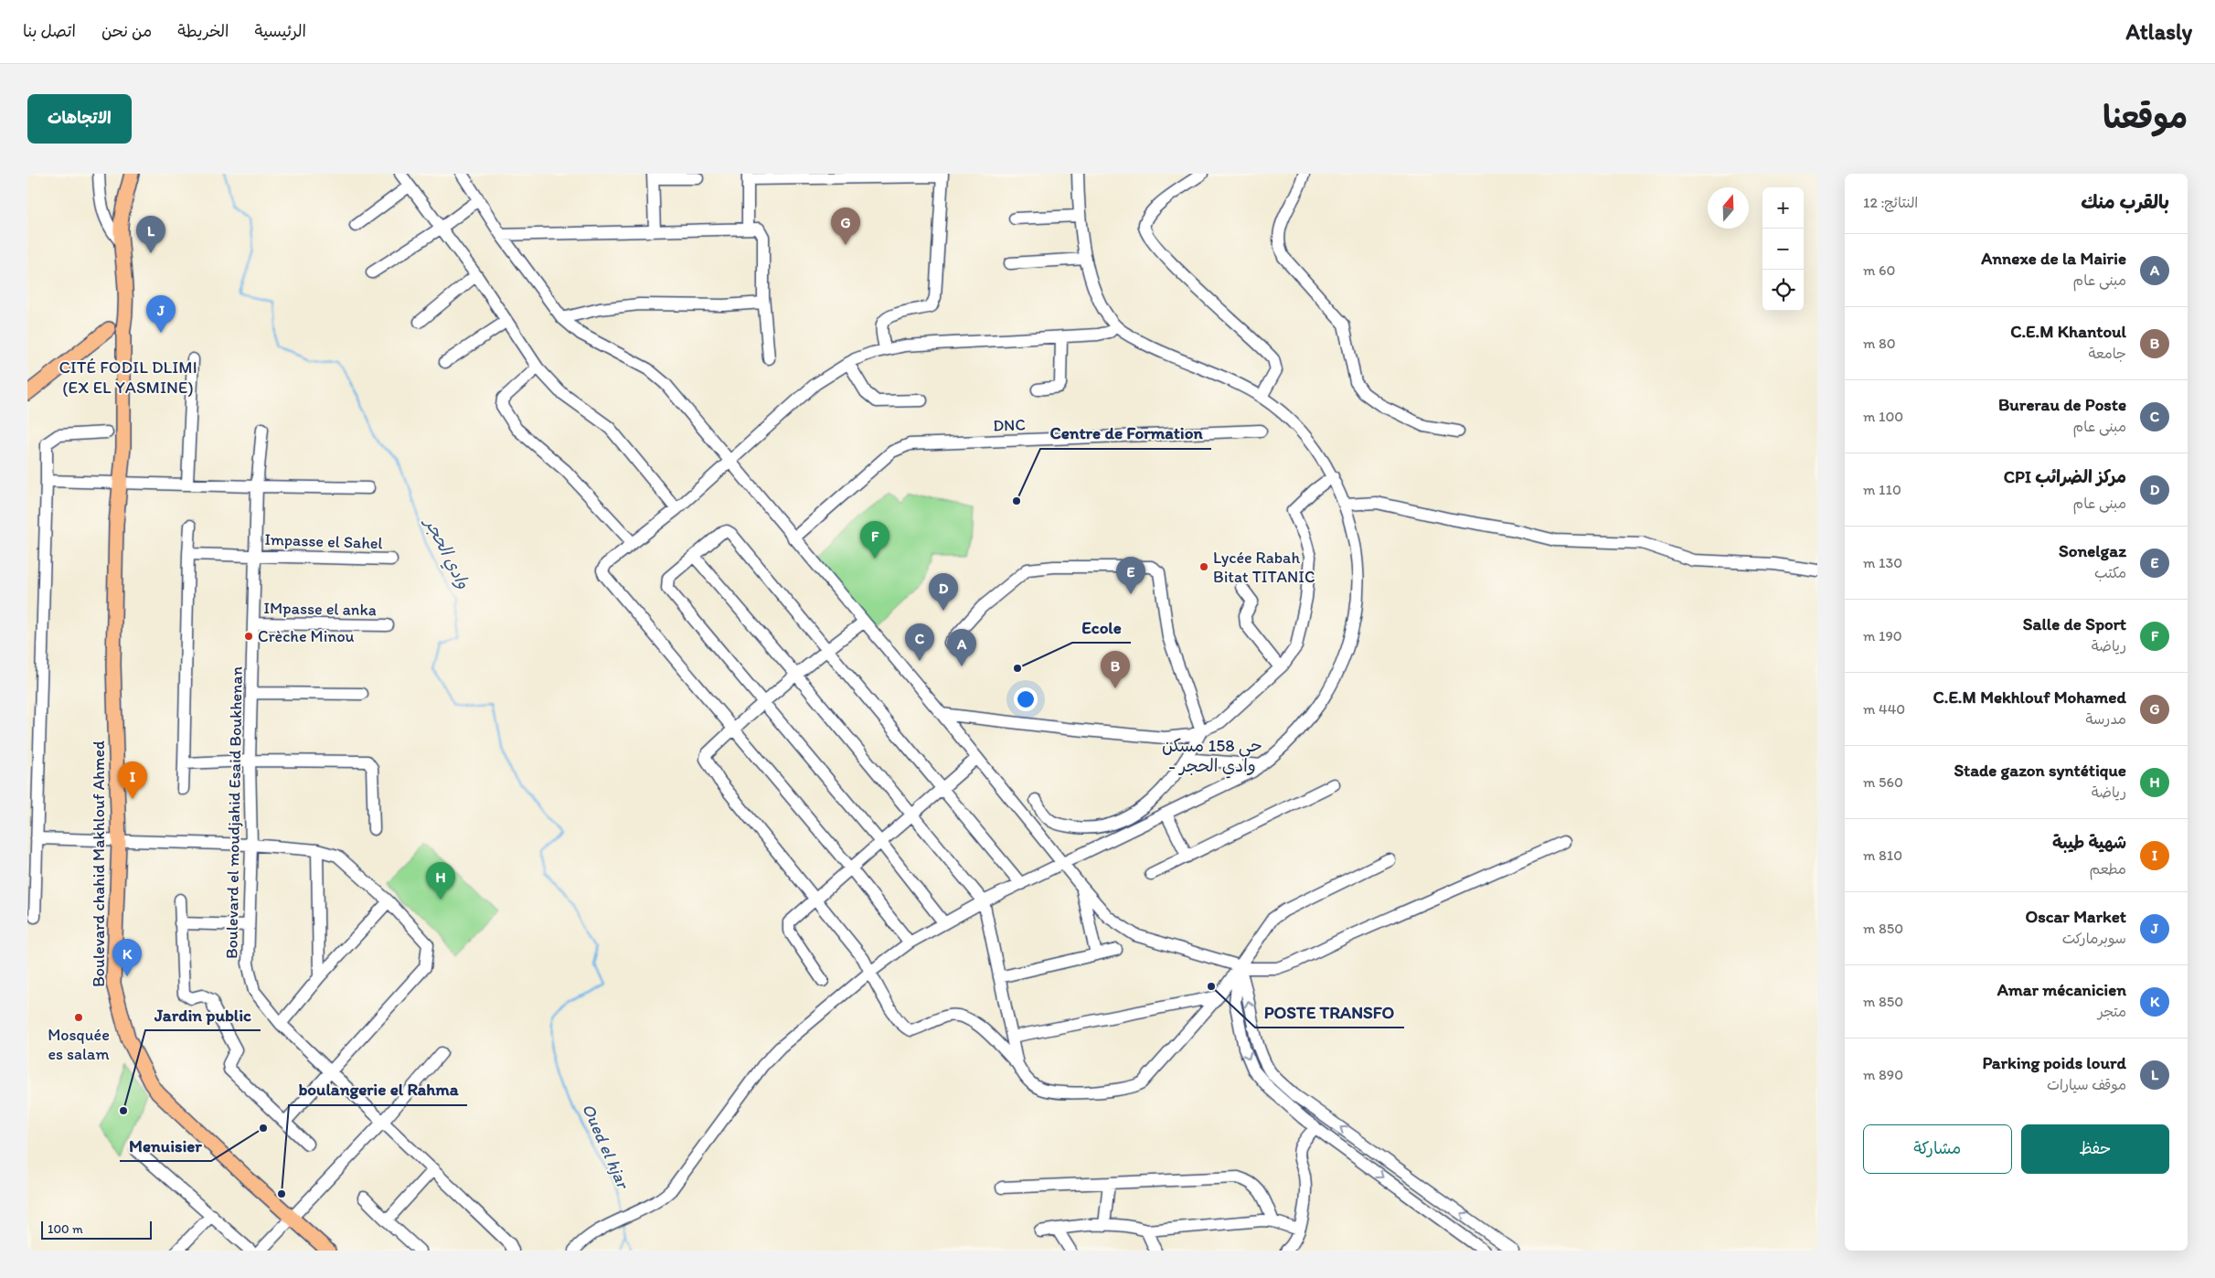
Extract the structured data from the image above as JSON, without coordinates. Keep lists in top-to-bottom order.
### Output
{
  "streets": {
    "main road": ["Boulevard chahid Makhlouf Ahmed"],
    "street": [
      "DNC",
      "Impasse el Sahel",
      "IMpasse el anka",
      "Boulevard el moudjahid Esaid Boukhenan"
    ]
  },
  "crossings": [
    ["Impasse el Sahel", "Boulevard el moudjahid Esaid Boukhenan"],
    ["IMpasse el anka", "Boulevard el moudjahid Esaid Boukhenan"]
  ],
  "districts": ["CITÉ FODIL DLIMI (EX EL YASMINE)", "حي 158 مسكن - وادي الحجر"],
  "water": ["وادي الحجر", "Oued el hjar"],
  "places": [
    "Centre de Formation",
    "Lycée Rabah Bitat TITANIC",
    "Crèche Minou",
    "Ecole",
    "POSTE TRANSFO",
    "Mosquée es salam",
    "Jardin public",
    "Menuisier",
    "boulangerie el Rahma"
  ],
  "scale_bar": "100 m",
  "north": "top",
  "page": {
    "header": "Atlasly",
    "nav": [
      "الرئيسية",
      "الخريطة",
      "من نحن",
      "اتصل بنا"
    ],
    "title": "موقعنا",
    "buttons": [
      "الاتجاهات",
      ["حفظ", "مشاركة"]
    ],
    "heading": ["بالقرب منك", "النتائج: 12"],
    "map_buttons": ["+", "−"],
    "pins": [
      "G",
      "L",
      "J",
      "F",
      "E",
      "D",
      "C",
      "A",
      "B",
      "I",
      "H",
      "K"
    ],
    "list": [
      {
        "mark": "A",
        "name": "Annexe de la Mairie",
        "note": "مبنى عام",
        "value": "60 m"
      },
      {
        "mark": "B",
        "name": "C.E.M Khantoul",
        "note": "جامعة",
        "value": "80 m"
      },
      {
        "mark": "C",
        "name": "Burerau de Poste",
        "note": "مبنى عام",
        "value": "100 m"
      },
      {
        "mark": "D",
        "name": "مركز الضرائب CPI",
        "note": "مبنى عام",
        "value": "110 m"
      },
      {
        "mark": "E",
        "name": "Sonelgaz",
        "note": "مكتب",
        "value": "130 m"
      },
      {
        "mark": "F",
        "name": "Salle de Sport",
        "note": "رياضة",
        "value": "190 m"
      },
      {
        "mark": "G",
        "name": "C.E.M Mekhlouf Mohamed",
        "note": "مدرسة",
        "value": "440 m"
      },
      {
        "mark": "H",
        "name": "Stade gazon syntétique",
        "note": "رياضة",
        "value": "560 m"
      },
      {
        "mark": "I",
        "name": "شهية طيبة",
        "note": "مطعم",
        "value": "810 m"
      },
      {
        "mark": "J",
        "name": "Oscar Market",
        "note": "سوبرماركت",
        "value": "850 m"
      },
      {
        "mark": "K",
        "name": "Amar mécanicien",
        "note": "متجر",
        "value": "850 m"
      },
      {
        "mark": "L",
        "name": "Parking poids lourd",
        "note": "موقف سيارات",
        "value": "890 m"
      }
    ],
    "scale": "100 m"
  }
}
